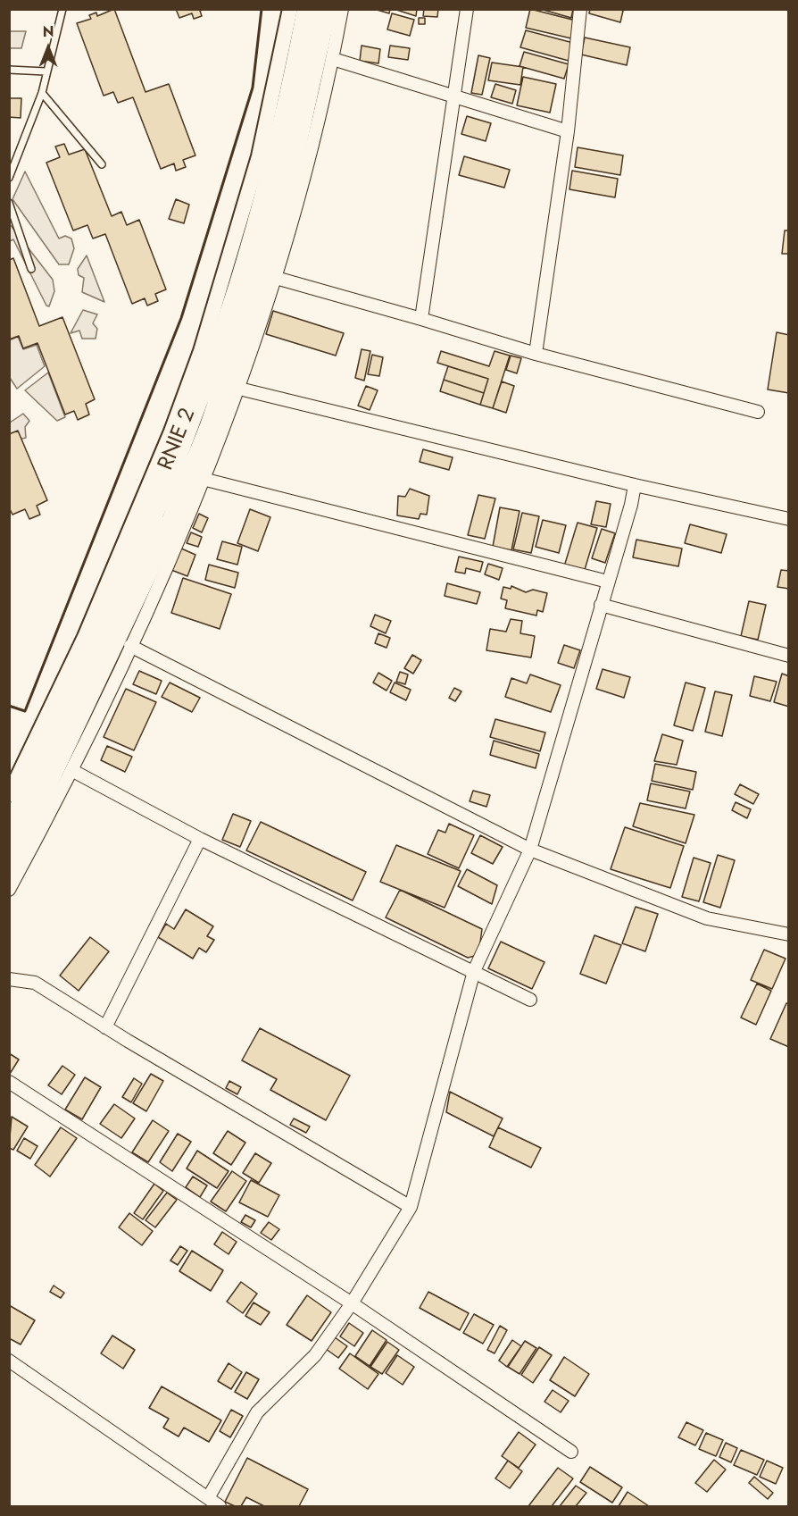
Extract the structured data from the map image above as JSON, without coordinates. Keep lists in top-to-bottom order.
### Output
{
  "streets": {
    "highway": ["RNIE 2"]
  },
  "north": "top"
}
